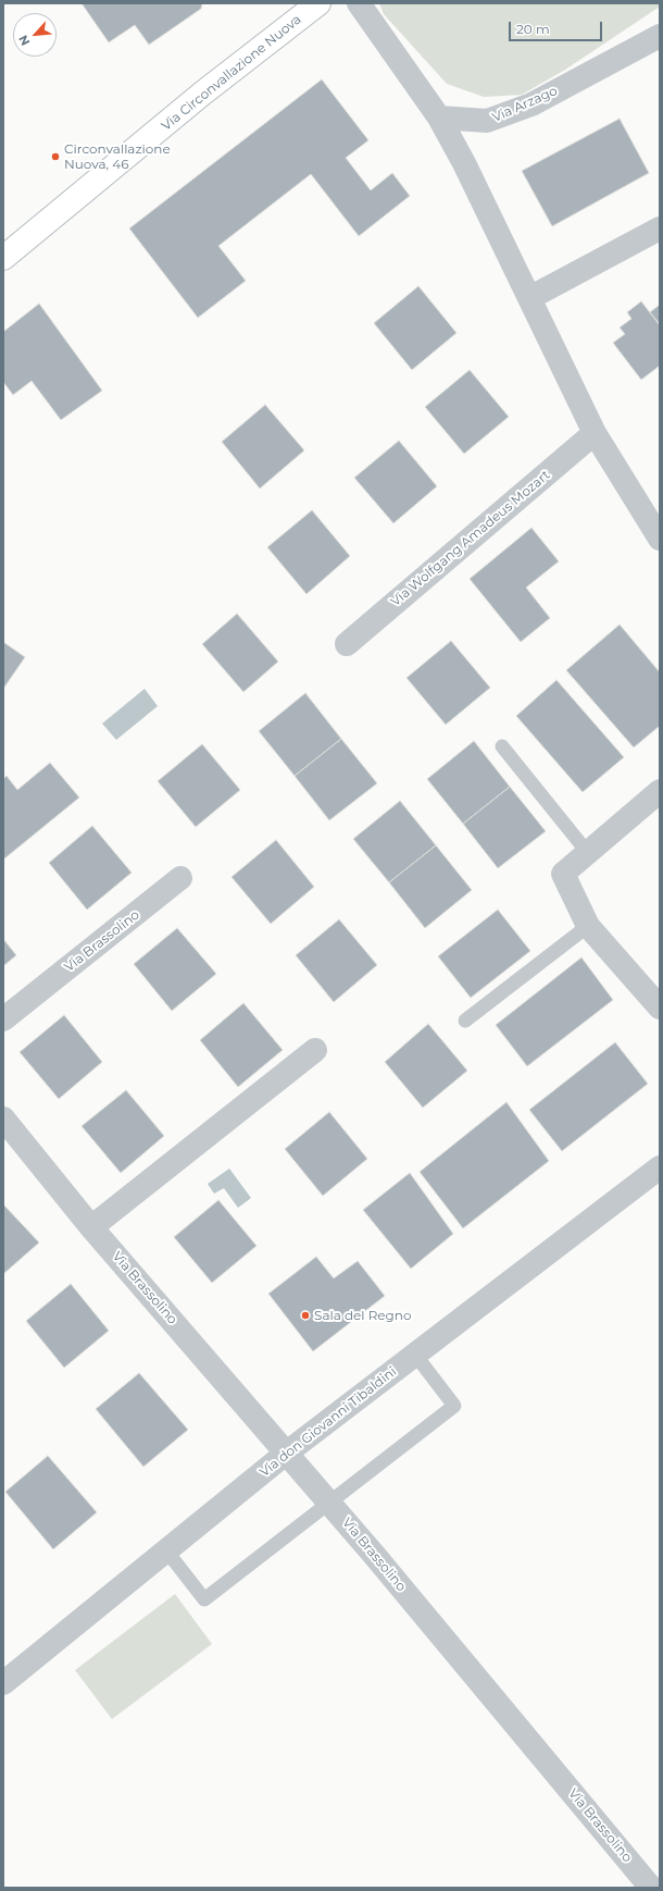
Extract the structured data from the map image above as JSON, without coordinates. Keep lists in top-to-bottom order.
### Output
{
  "streets": {
    "main road": ["Via Circonvallazione Nuova"],
    "street": [
      "Via Arzago",
      "Via Wolfgang Amadeus Mozart",
      "Via Brassolino",
      "Via don Giovanni Tibaldini"
    ]
  },
  "crossings": [
    ["Via Brassolino", "Via don Giovanni Tibaldini"]
  ],
  "places": ["Circonvallazione Nuova, 46", "Sala del Regno"],
  "scale_bar": "20 m",
  "north": "bottom left"
}
